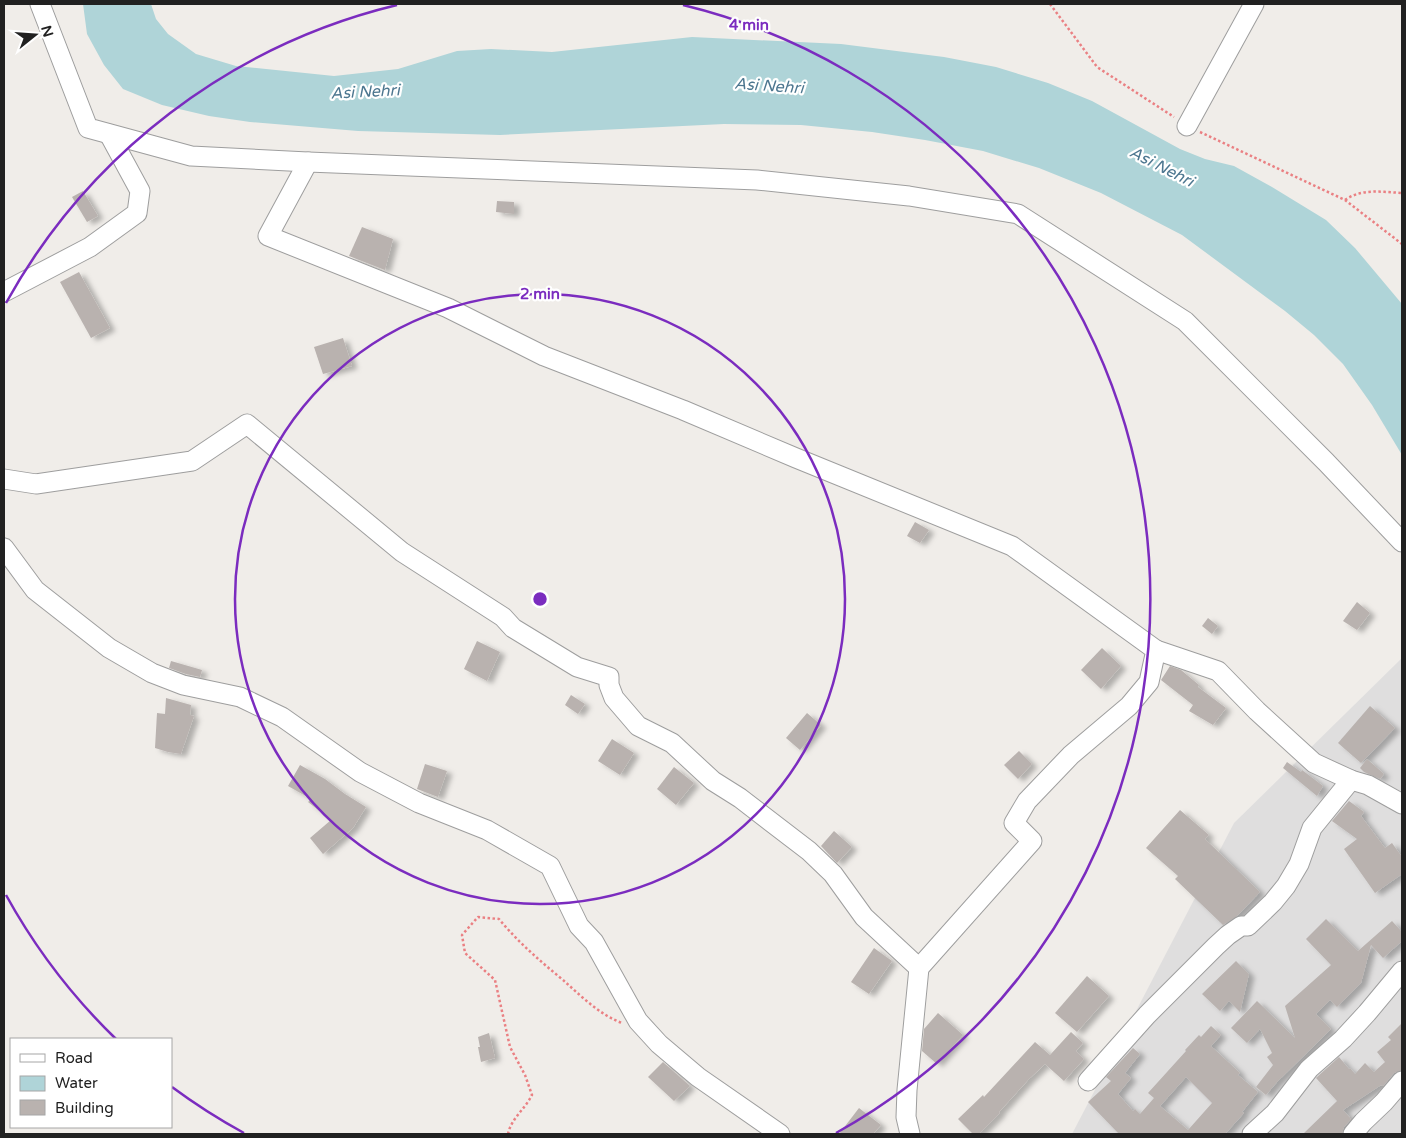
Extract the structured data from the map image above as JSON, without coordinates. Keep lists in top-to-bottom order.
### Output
{
  "water": ["Asi Nehri"],
  "legend": ["Road", "Water", "Building"],
  "north": "right",
  "rings": ["4 min", "2 min"]
}
